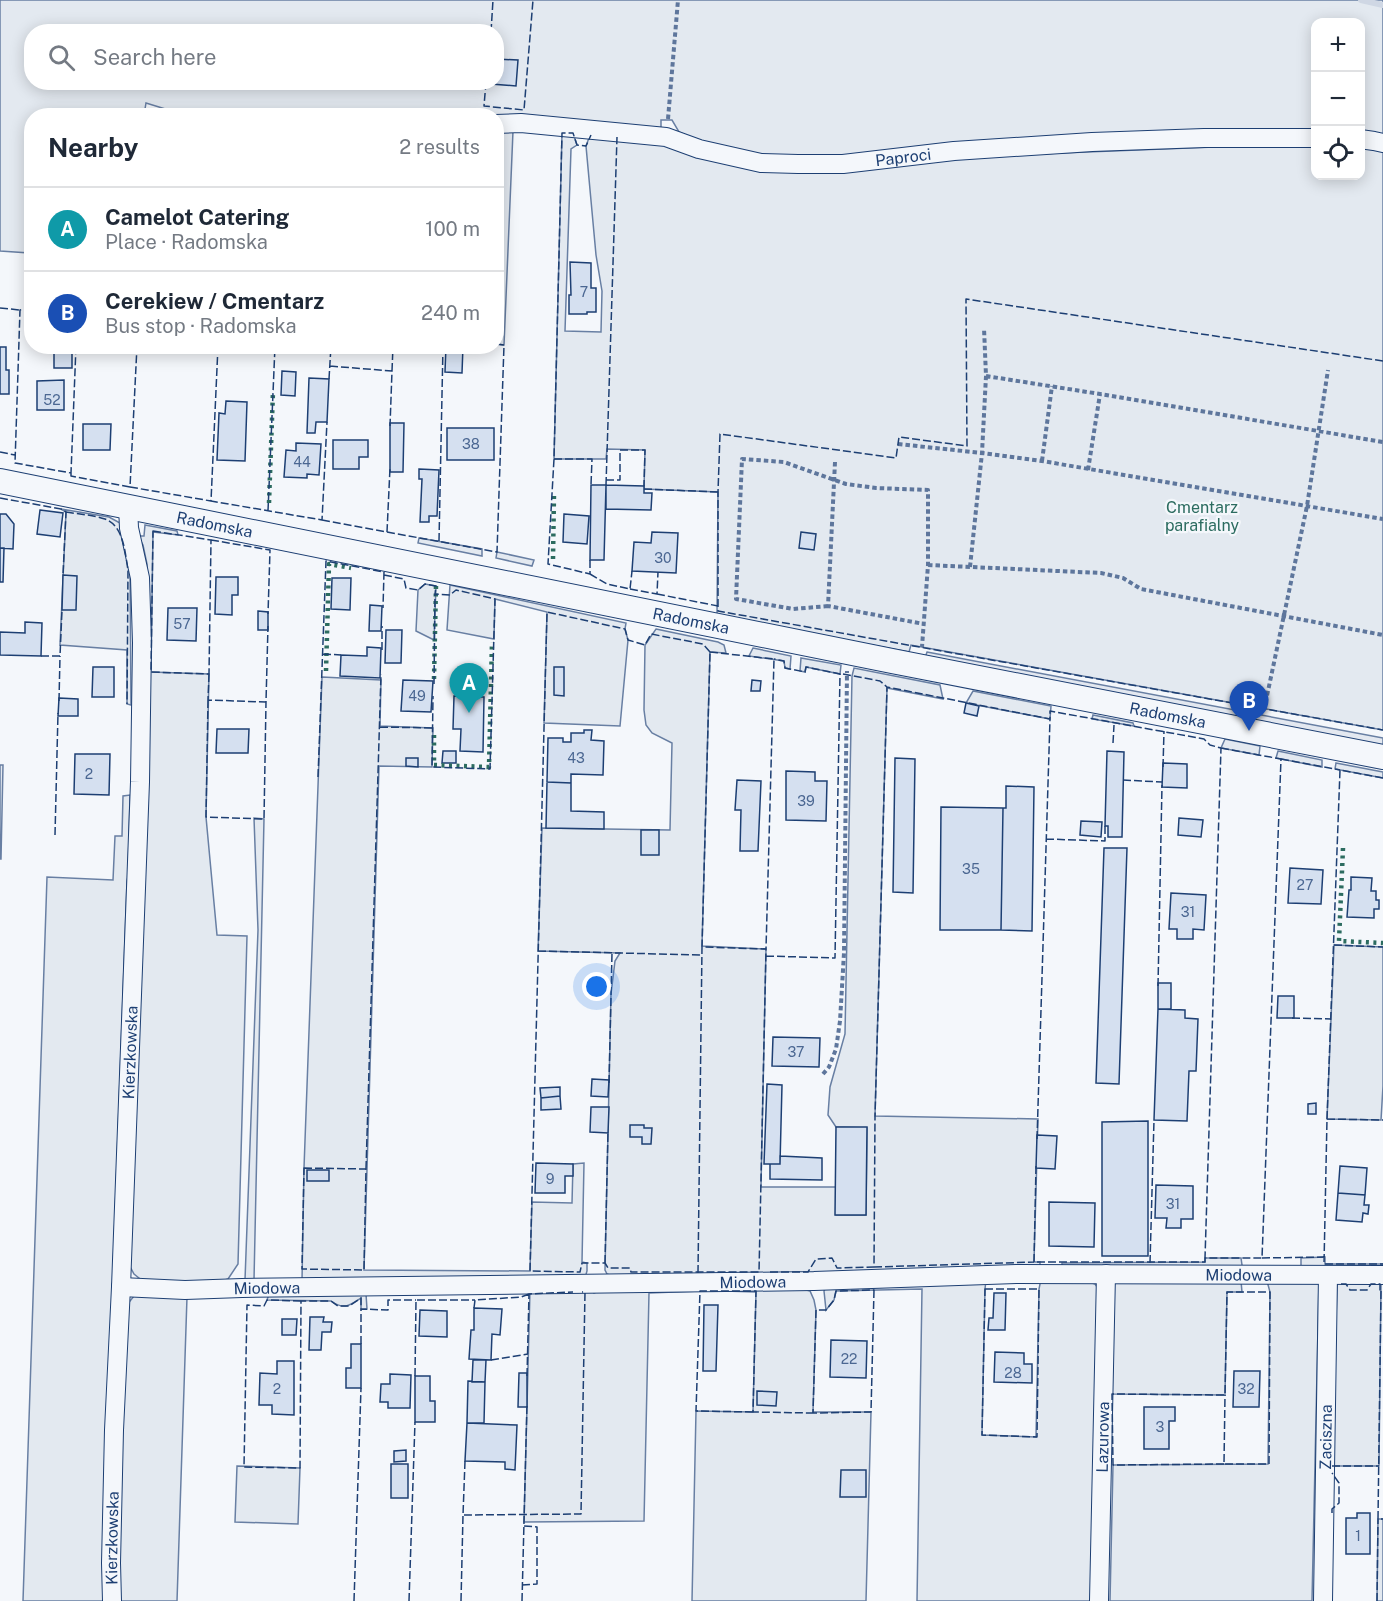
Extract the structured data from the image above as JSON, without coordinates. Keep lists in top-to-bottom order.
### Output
{
  "streets": {
    "street": [
      "Paproci",
      "Radomska",
      "Kierzkowska",
      "Miodowa",
      "Lazurowa",
      "Zaciszna"
    ]
  },
  "crossings": [
    ["Radomska", "Kierzkowska"],
    ["Kierzkowska", "Miodowa"],
    ["Miodowa", "Lazurowa"],
    ["Miodowa", "Zaciszna"]
  ],
  "parks": ["Cmentarz parafialny"],
  "house_numbers": [
    "7",
    "52",
    "38",
    "44",
    "30",
    "57",
    "49",
    "43",
    "2",
    "39",
    "35",
    "27",
    "31",
    "37",
    "9",
    "31",
    "22",
    "28",
    "2",
    "32",
    "3",
    "1"
  ],
  "page": {
    "map_buttons": ["+", "−"],
    "search": "Search here",
    "heading": ["Nearby", "2 results"],
    "list": [
      {
        "mark": "A",
        "name": "Camelot Catering",
        "note": "Place · Radomska",
        "value": "100 m"
      },
      {
        "mark": "B",
        "name": "Cerekiew / Cmentarz",
        "note": "Bus stop · Radomska",
        "value": "240 m"
      }
    ],
    "pins": ["A", "B"]
  }
}
